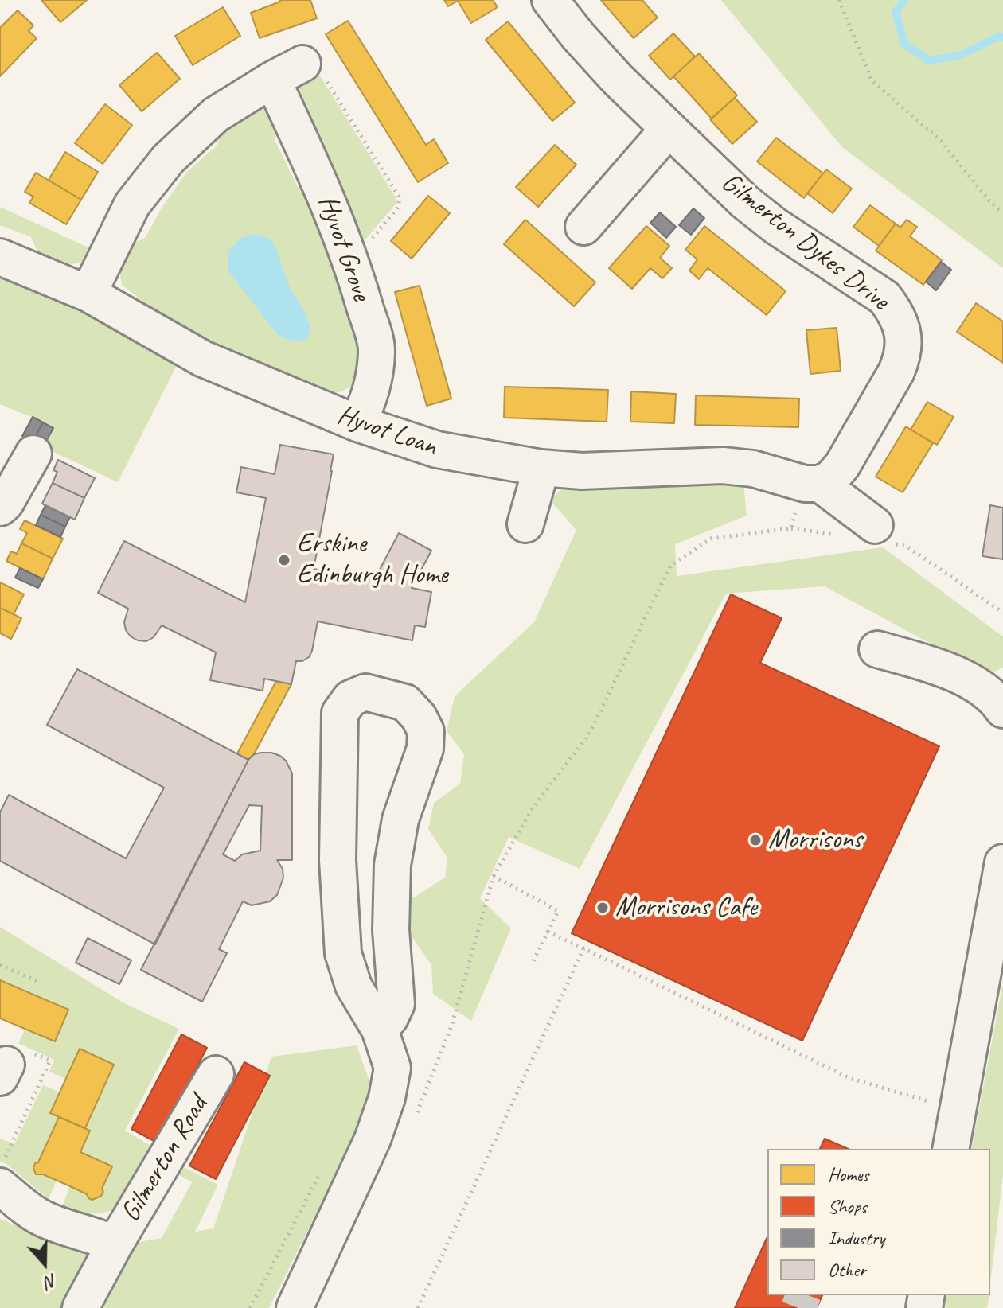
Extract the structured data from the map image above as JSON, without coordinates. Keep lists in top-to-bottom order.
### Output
{
  "streets": {
    "street": [
      "Gilmerton Dykes Drive",
      "Hyvot Grove",
      "Hyvot Loan",
      "Gilmerton Road"
    ]
  },
  "crossings": [
    ["Gilmerton Dykes Drive", "Hyvot Loan"],
    ["Hyvot Grove", "Hyvot Loan"]
  ],
  "places": ["Erskine Edinburgh Home", "Morrisons", "Morrisons Cafe"],
  "legend": [
    "Homes",
    "Shops",
    "Industry",
    "Other"
  ],
  "north": "bottom"
}
